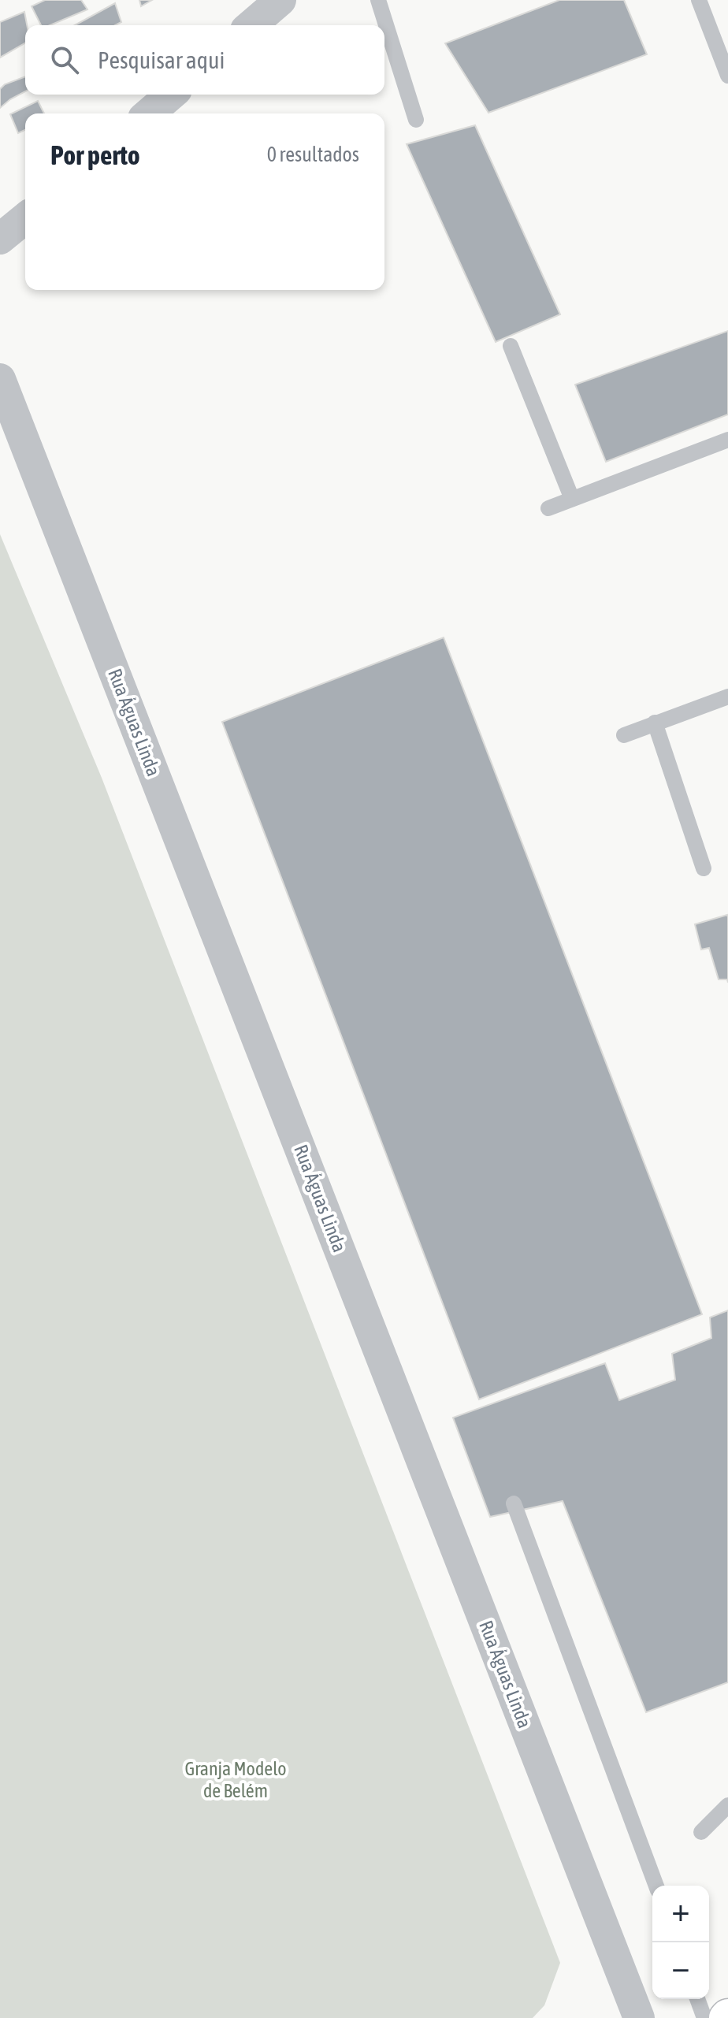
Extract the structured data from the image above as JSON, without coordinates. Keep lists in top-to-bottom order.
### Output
{
  "streets": {
    "street": ["Rua Águas Linda"]
  },
  "parks": ["Granja Modelo de Belém"],
  "page": {
    "search": "Pesquisar aqui",
    "heading": ["Por perto", "0 resultados"],
    "map_buttons": ["+", "−"]
  }
}
